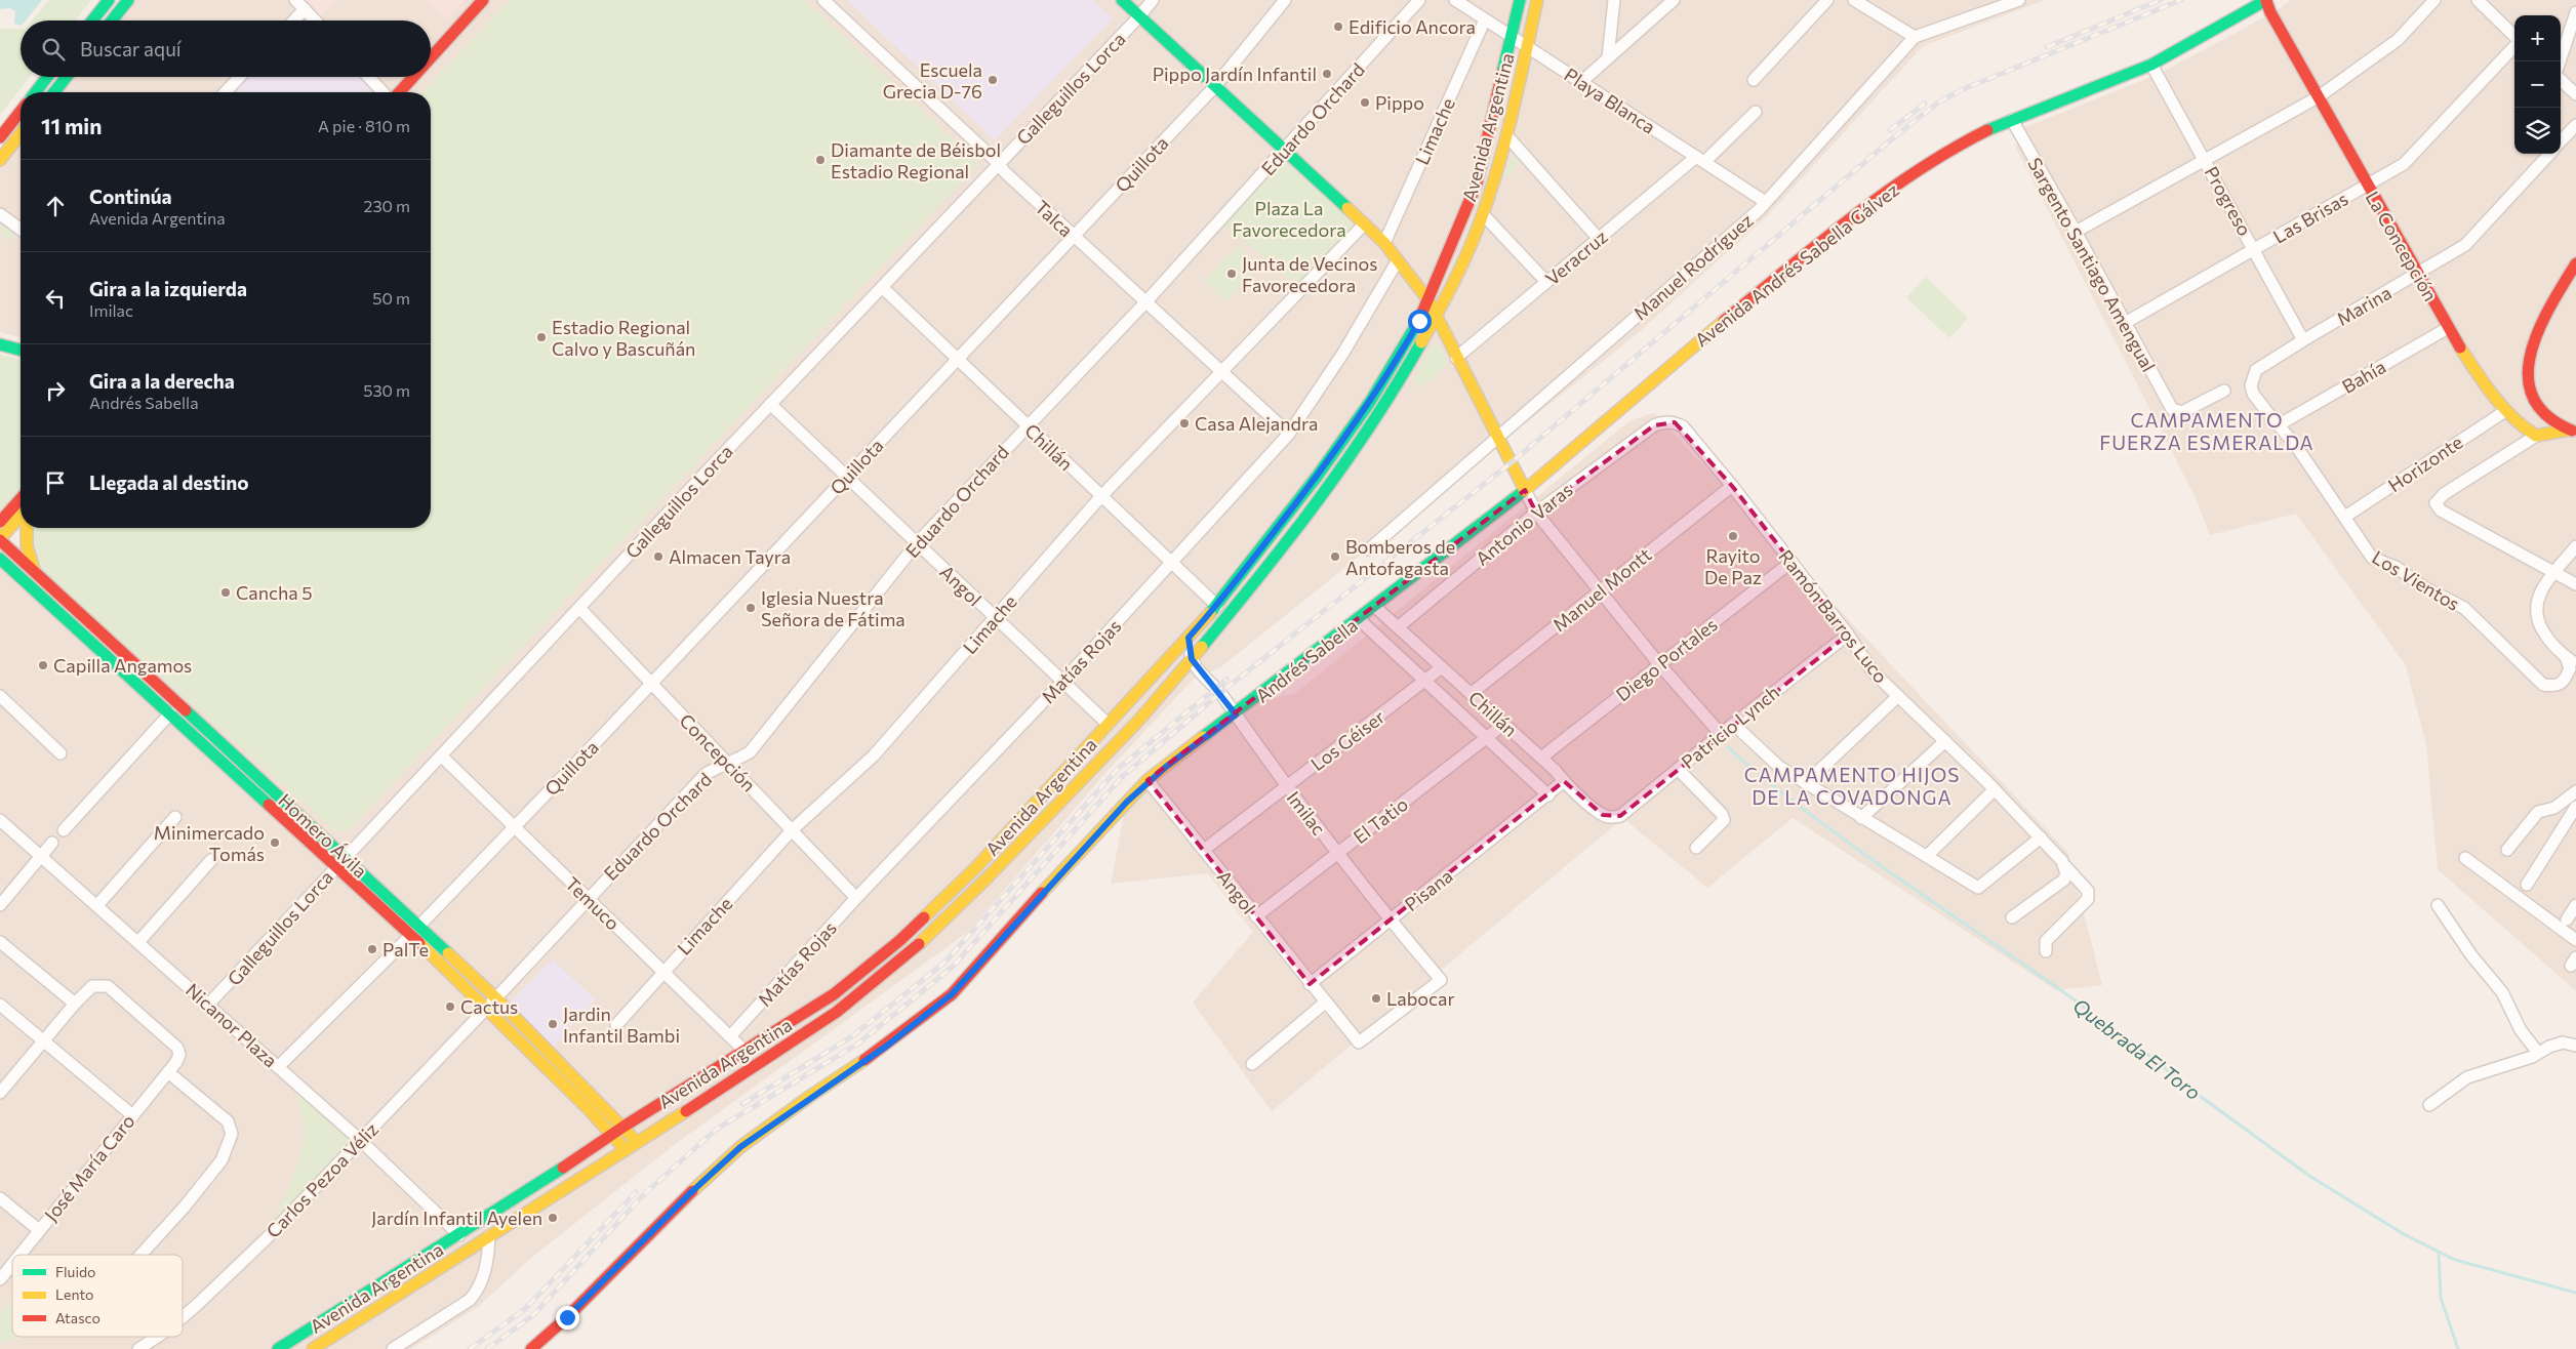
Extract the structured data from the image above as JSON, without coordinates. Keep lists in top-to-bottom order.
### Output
{
  "streets": {
    "main road": [
      "Avenida Argentina",
      "La Concepción",
      "Avenida Andrés Sabella Gálvez",
      "Andrés Sabella",
      "Homero Ávila"
    ],
    "street": [
      "Galleguillos Lorca",
      "Playa Blanca",
      "Eduardo Orchard",
      "Limache",
      "Quillota",
      "Progreso",
      "Las Brisas",
      "Talca",
      "Veracruz",
      "Sargento Santiago Amengual",
      "Manuel Rodríguez",
      "Marina",
      "Bahía",
      "Chillán",
      "Horizonte",
      "Antonio Varas",
      "Los Vientos",
      "Angol",
      "Manuel Montt",
      "Ramón Barros Luco",
      "Diego Portales",
      "Matías Rojas",
      "Patricio Lynch",
      "Los Géiser",
      "Concepción",
      "Imilac",
      "El Tatio",
      "Pisana",
      "Temuco",
      "Nicanor Plaza",
      "José María Caro",
      "Carlos Pezoa Véliz"
    ]
  },
  "crossings": [
    ["Galleguillos Lorca", "Talca"],
    ["Galleguillos Lorca", "Chillán"],
    ["Galleguillos Lorca", "Angol"],
    ["Galleguillos Lorca", "Concepción"],
    ["Galleguillos Lorca", "Homero Ávila"],
    ["Galleguillos Lorca", "Temuco"],
    ["Galleguillos Lorca", "Nicanor Plaza"],
    ["Playa Blanca", "Avenida Argentina"],
    ["Playa Blanca", "Limache"],
    ["Playa Blanca", "Veracruz"],
    ["Playa Blanca", "Manuel Rodríguez"],
    ["Eduardo Orchard", "Talca"],
    ["Eduardo Orchard", "Chillán"],
    ["Eduardo Orchard", "Angol"],
    ["Eduardo Orchard", "Concepción"],
    ["Eduardo Orchard", "Homero Ávila"],
    ["Eduardo Orchard", "Temuco"],
    ["Eduardo Orchard", "Carlos Pezoa Véliz"],
    ["Avenida Argentina", "Chillán"],
    ["Avenida Argentina", "Angol"],
    ["Avenida Argentina", "Imilac"],
    ["Avenida Argentina", "Homero Ávila"],
    ["Avenida Argentina", "Temuco"],
    ["Avenida Argentina", "Nicanor Plaza"],
    ["Limache", "Talca"],
    ["Limache", "Chillán"],
    ["Limache", "Angol"],
    ["Limache", "Concepción"],
    ["Limache", "Temuco"],
    ["Quillota", "Talca"],
    ["Quillota", "Chillán"],
    ["Quillota", "Angol"],
    ["Quillota", "Concepción"],
    ["Quillota", "Homero Ávila"],
    ["Quillota", "Temuco"],
    ["Progreso", "Las Brisas"],
    ["Progreso", "Avenida Andrés Sabella Gálvez"],
    ["Progreso", "Marina"],
    ["Las Brisas", "La Concepción"],
    ["Las Brisas", "Sargento Santiago Amengual"],
    ["Talca", "Matías Rojas"],
    ["La Concepción", "Avenida Andrés Sabella Gálvez"],
    ["La Concepción", "Marina"],
    ["La Concepción", "Bahía"],
    ["La Concepción", "Horizonte"],
    ["Avenida Andrés Sabella Gálvez", "Sargento Santiago Amengual"],
    ["Avenida Andrés Sabella Gálvez", "Chillán"],
    ["Avenida Andrés Sabella Gálvez", "Andrés Sabella"],
    ["Marina", "Los Vientos"],
    ["Bahía", "Los Vientos"],
    ["Chillán", "Antonio Varas"],
    ["Chillán", "Manuel Montt"],
    ["Chillán", "Diego Portales"],
    ["Chillán", "Andrés Sabella"],
    ["Chillán", "Matías Rojas"],
    ["Chillán", "Patricio Lynch"],
    ["Chillán", "Los Géiser"],
    ["Chillán", "El Tatio"],
    ["Chillán", "Pisana"],
    ["Horizonte", "Los Vientos"],
    ["Antonio Varas", "Ramón Barros Luco"],
    ["Angol", "Andrés Sabella"],
    ["Angol", "Matías Rojas"],
    ["Angol", "Los Géiser"],
    ["Angol", "Imilac"],
    ["Angol", "El Tatio"],
    ["Angol", "Pisana"],
    ["Manuel Montt", "Ramón Barros Luco"],
    ["Ramón Barros Luco", "Diego Portales"],
    ["Ramón Barros Luco", "Patricio Lynch"],
    ["Andrés Sabella", "Imilac"],
    ["Matías Rojas", "Concepción"],
    ["Matías Rojas", "Temuco"],
    ["Los Géiser", "Imilac"],
    ["Imilac", "El Tatio"],
    ["Imilac", "Pisana"],
    ["Homero Ávila", "Carlos Pezoa Véliz"],
    ["Nicanor Plaza", "Carlos Pezoa Véliz"]
  ],
  "districts": ["CAMPAMENTO FUERZA ESMERALDA", "CAMPAMENTO HIJOS DE LA COVADONGA"],
  "water": ["Quebrada El Toro"],
  "parks": ["Plaza La Favorecedora"],
  "places": [
    "Edificio Ancora",
    "Pippo Jardín Infantil",
    "Escuela Grecia D-76",
    "Pippo",
    "Diamante de Béisbol Estadio Regional",
    "Junta de Vecinos Favorecedora",
    "Estadio Regional Calvo y Bascuñán",
    "Casa Alejandra",
    "Rayito De Paz",
    "Almacen Tayra",
    "Bomberos de Antofagasta",
    "Cancha 5",
    "Iglesia Nuestra Señora de Fátima",
    "Capilla Angamos",
    "Minimercado Tomás",
    "PalTe",
    "Labocar",
    "Cactus",
    "Jardin Infantil Bambi",
    "Jardín Infantil Ayelen"
  ],
  "legend": ["Fluido", "Lento", "Atasco"],
  "page": {
    "map_buttons": ["+", "−"],
    "search": "Buscar aquí",
    "heading": ["11 min", "A pie · 810 m"],
    "list": [
      ["Continúa", "Avenida Argentina", "230 m"],
      ["Gira a la izquierda", "Imilac", "50 m"],
      ["Gira a la derecha", "Andrés Sabella", "530 m"],
      "Llegada al destino"
    ]
  }
}
